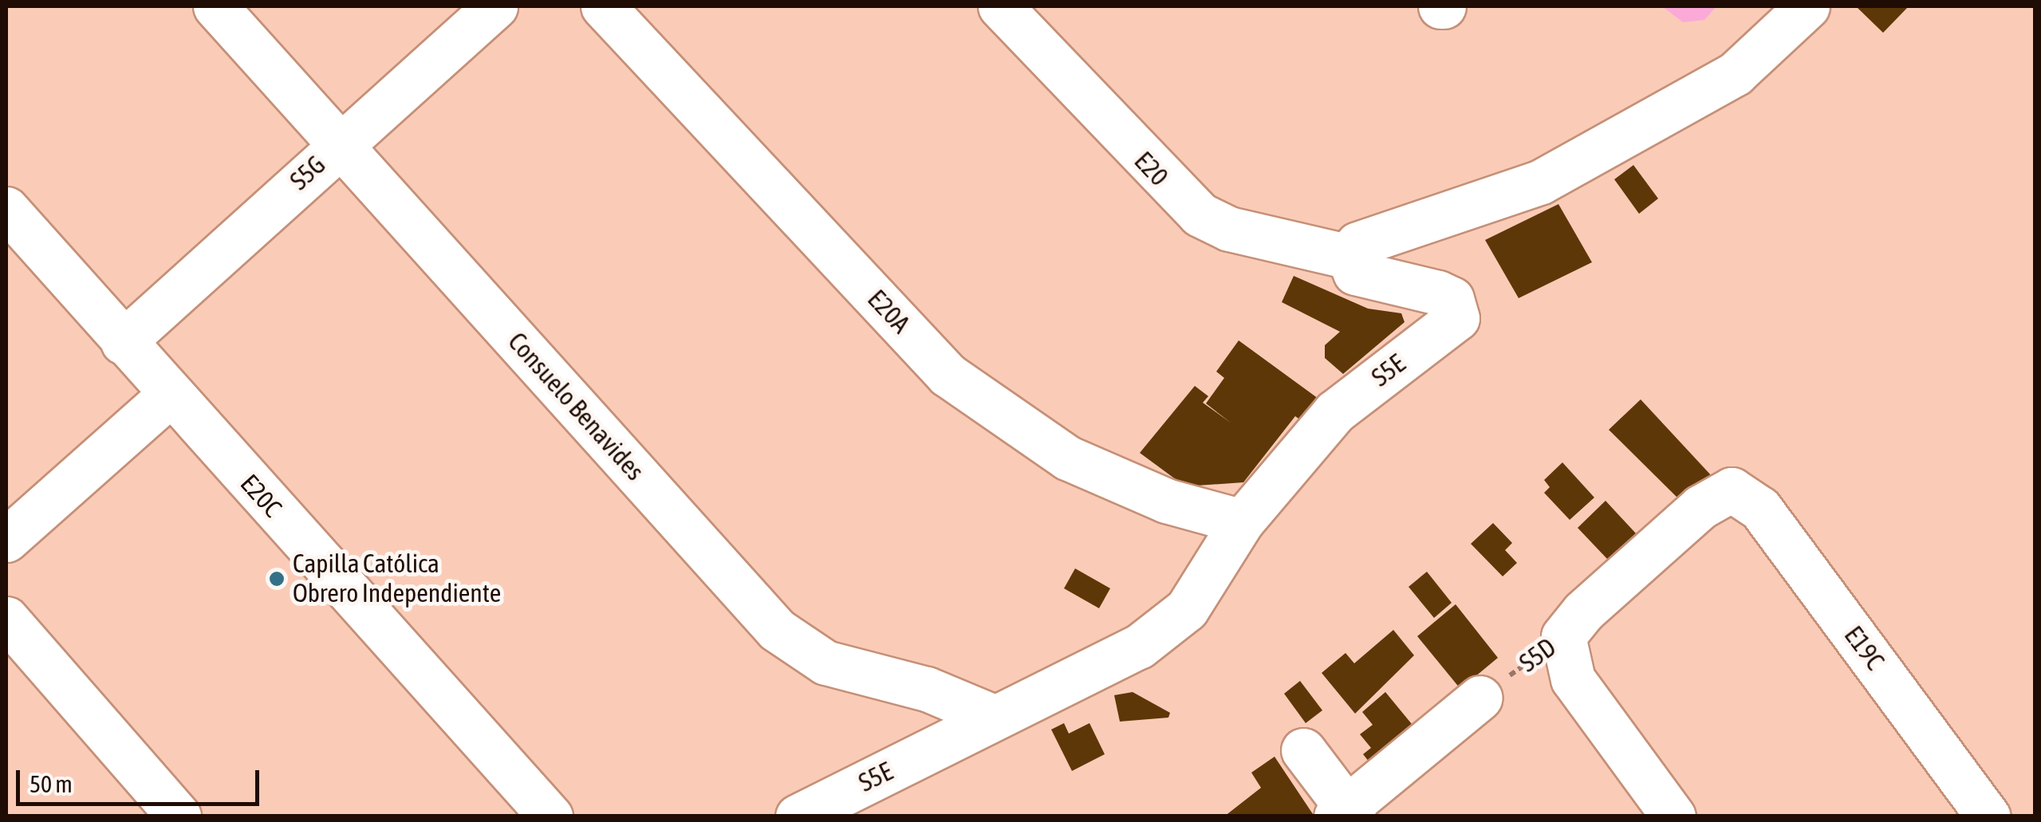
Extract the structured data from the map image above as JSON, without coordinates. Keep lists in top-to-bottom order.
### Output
{
  "streets": {
    "street": [
      "E20",
      "S5G",
      "E20A",
      "S5E",
      "Consuelo Benavides",
      "E20C",
      "E19C",
      "S5D"
    ]
  },
  "crossings": [
    ["E20", "S5E"],
    ["S5G", "Consuelo Benavides"],
    ["S5G", "E20C"],
    ["E20A", "S5E"],
    ["S5E", "Consuelo Benavides"],
    ["E19C", "S5D"]
  ],
  "places": ["Capilla Católica Obrero Independiente"],
  "scale_bar": "50 m"
}
